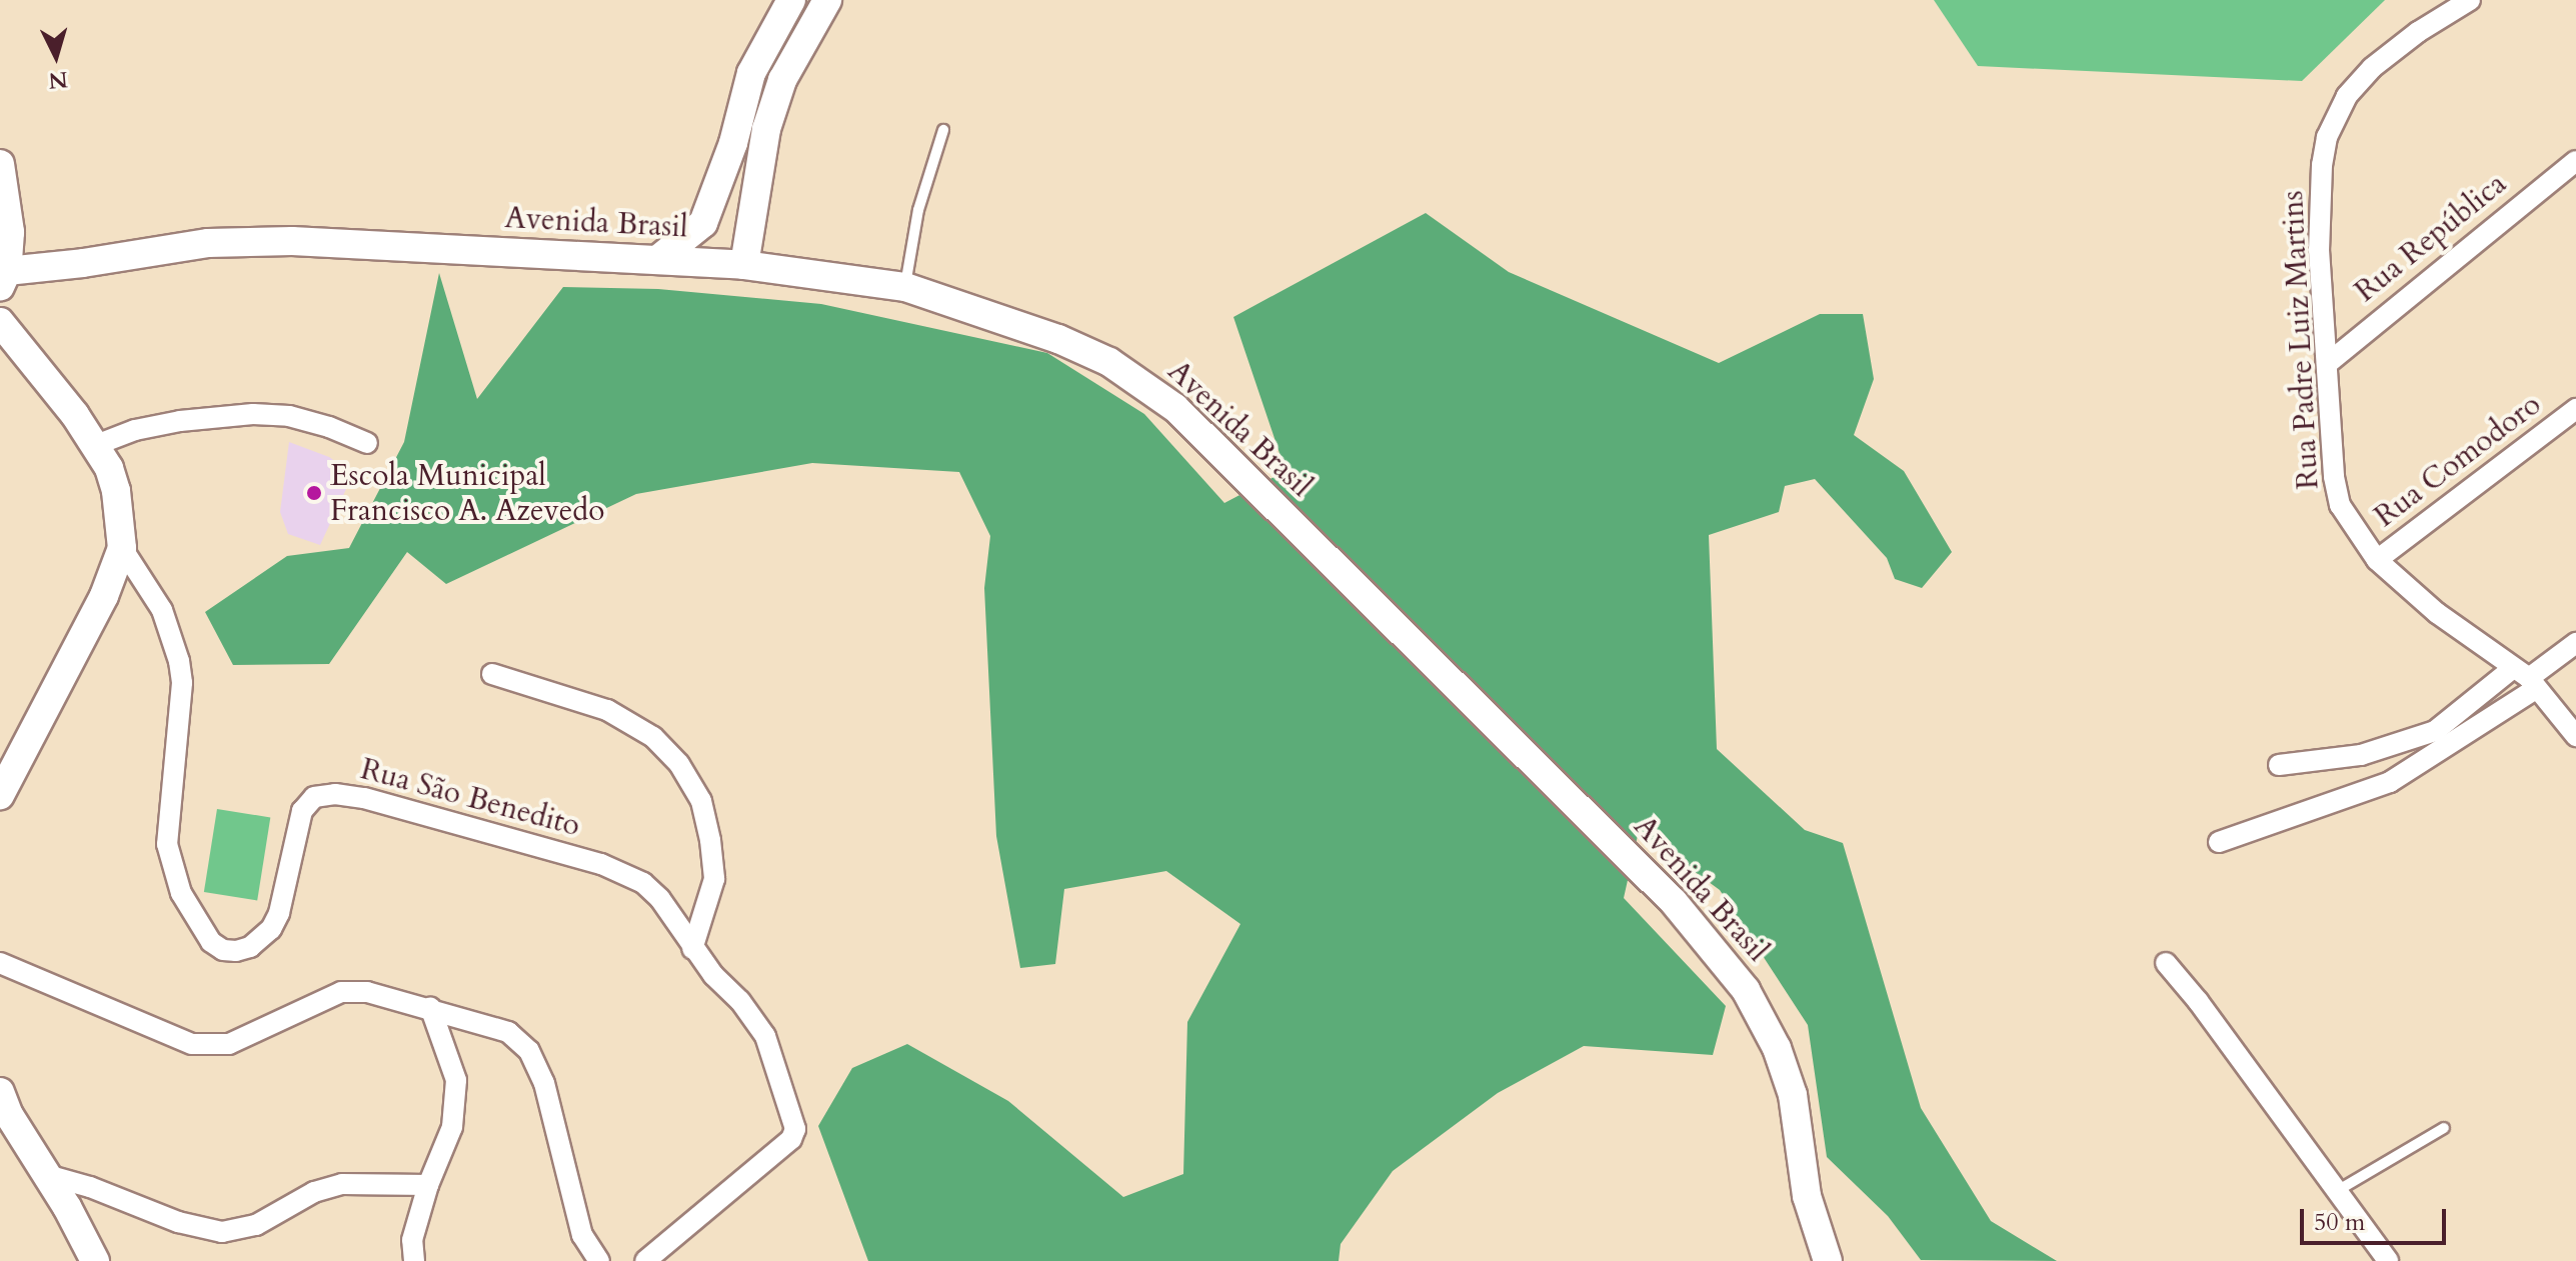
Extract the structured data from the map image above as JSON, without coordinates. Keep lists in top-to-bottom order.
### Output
{
  "streets": {
    "street": [
      "Avenida Brasil",
      "Rua República",
      "Rua Padre Luiz Martins",
      "Rua Comodoro",
      "Rua São Benedito"
    ]
  },
  "crossings": [
    ["Rua República", "Rua Padre Luiz Martins"],
    ["Rua Padre Luiz Martins", "Rua Comodoro"]
  ],
  "places": ["Escola Municipal Francisco A. Azevedo"],
  "scale_bar": "50 m",
  "north": "bottom"
}
